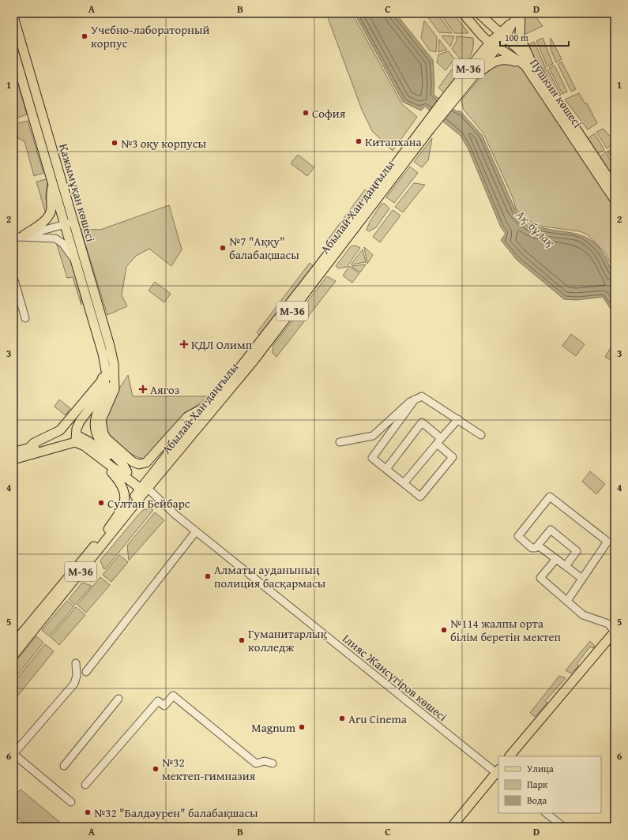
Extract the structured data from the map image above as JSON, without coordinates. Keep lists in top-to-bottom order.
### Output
{
  "streets": {
    "main road": [
      "M-36",
      "Пушкин көшесі",
      "Қажымұқан көшесі",
      "Абылай Хан даңғылы"
    ],
    "street": ["Ілияс Жансүгіров көшесі"]
  },
  "crossings": [
    ["Пушкин көшесі", "Абылай Хан даңғылы"],
    ["Қажымұқан көшесі", "Абылай Хан даңғылы"],
    ["Абылай Хан даңғылы", "Ілияс Жансүгіров көшесі"]
  ],
  "water": ["Ақ-бұлақ"],
  "places": {
    "other": [
      "Учебно-лабораторный корпус",
      "София",
      "Китапхана",
      "№3 оқу корпусы",
      "№7 \"Аққу\" балабақшасы",
      "Султан Бейбарс",
      "Алматы ауданының полиция басқармасы",
      "№114 жалпы орта білім беретін мектеп",
      "Гуманитарлық колледж",
      "Aru Cinema",
      "Magnum",
      "№32 мектеп-гимназия",
      "№32 \"Балдәурен\" балабақшасы"
    ],
    "health": ["КДЛ Олимп", "Аягоз"]
  },
  "legend": ["Улица", "Парк", "Вода"],
  "scale_bar": "100 m",
  "grid": {
    "columns": [
      "A",
      "B",
      "C",
      "D"
    ],
    "rows": [
      "1",
      "2",
      "3",
      "4",
      "5",
      "6"
    ]
  }
}
